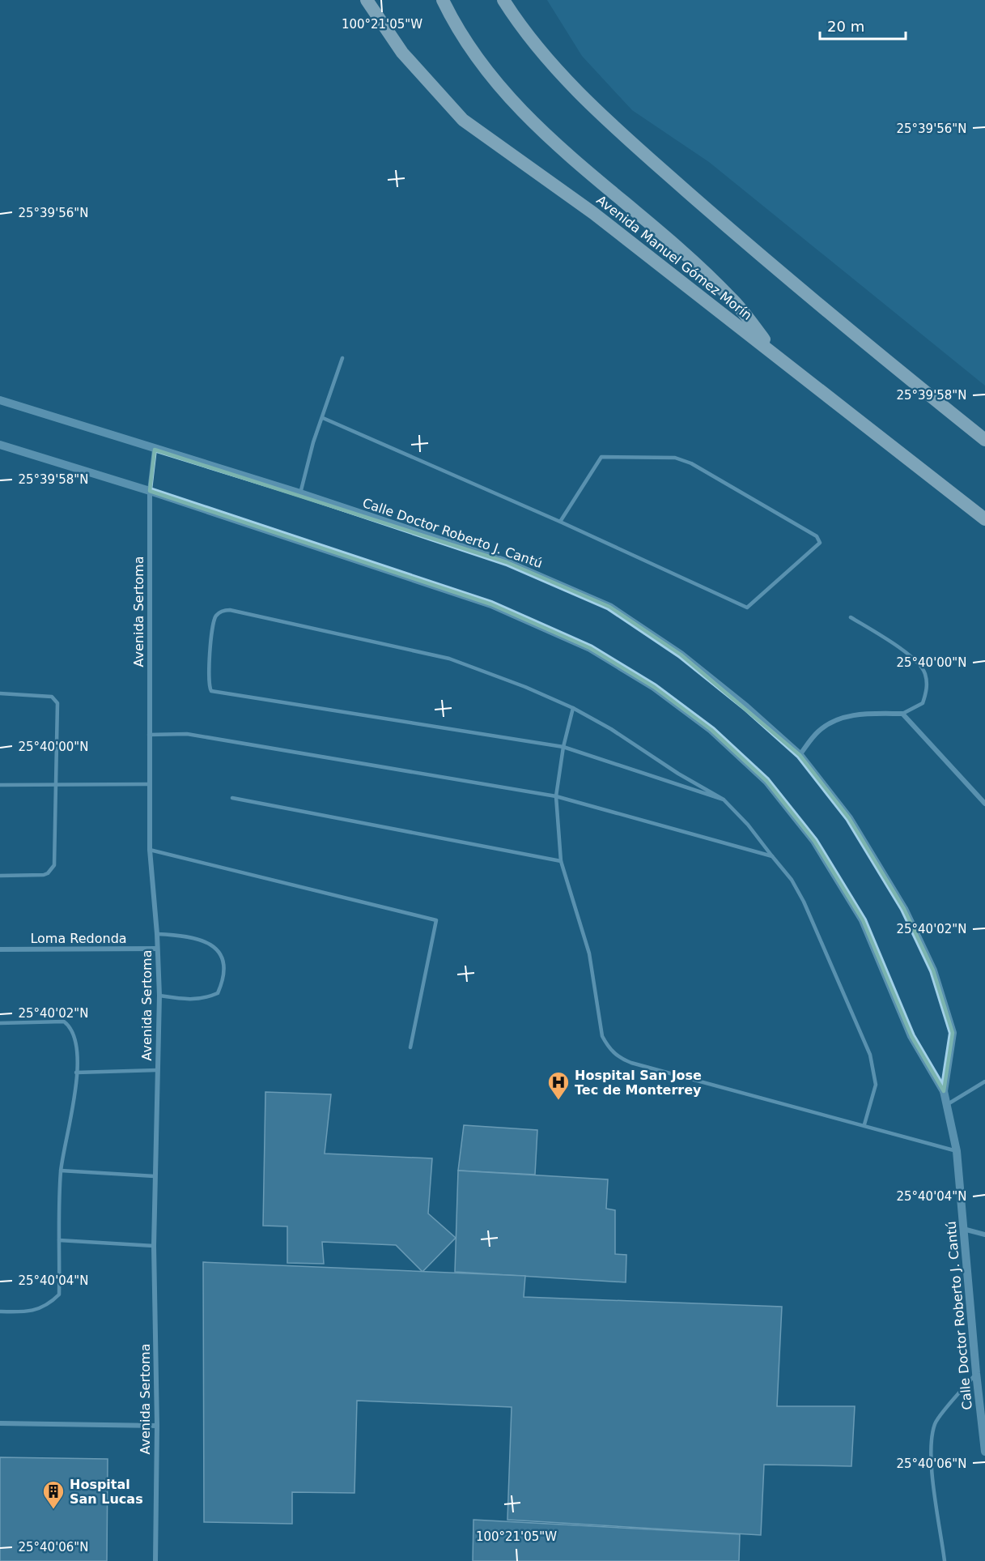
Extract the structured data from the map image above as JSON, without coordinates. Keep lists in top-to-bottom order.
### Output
{
  "streets": {
    "highway": ["Avenida Manuel Gómez Morín"],
    "street": ["Calle Doctor Roberto J. Cantú", "Avenida Sertoma", "Loma Redonda"]
  },
  "crossings": [
    ["Calle Doctor Roberto J. Cantú", "Avenida Sertoma"],
    ["Avenida Sertoma", "Loma Redonda"]
  ],
  "places": {
    "hospital": ["Hospital San Jose Tec de Monterrey"],
    "building": ["Hospital San Lucas"]
  },
  "scale_bar": "20 m",
  "coordinates": [
    "100°21'05\"W",
    "25°39'56\"N",
    "25°39'58\"N",
    "25°40'00\"N",
    "25°40'02\"N",
    "25°40'04\"N",
    "25°40'06\"N"
  ]
}
